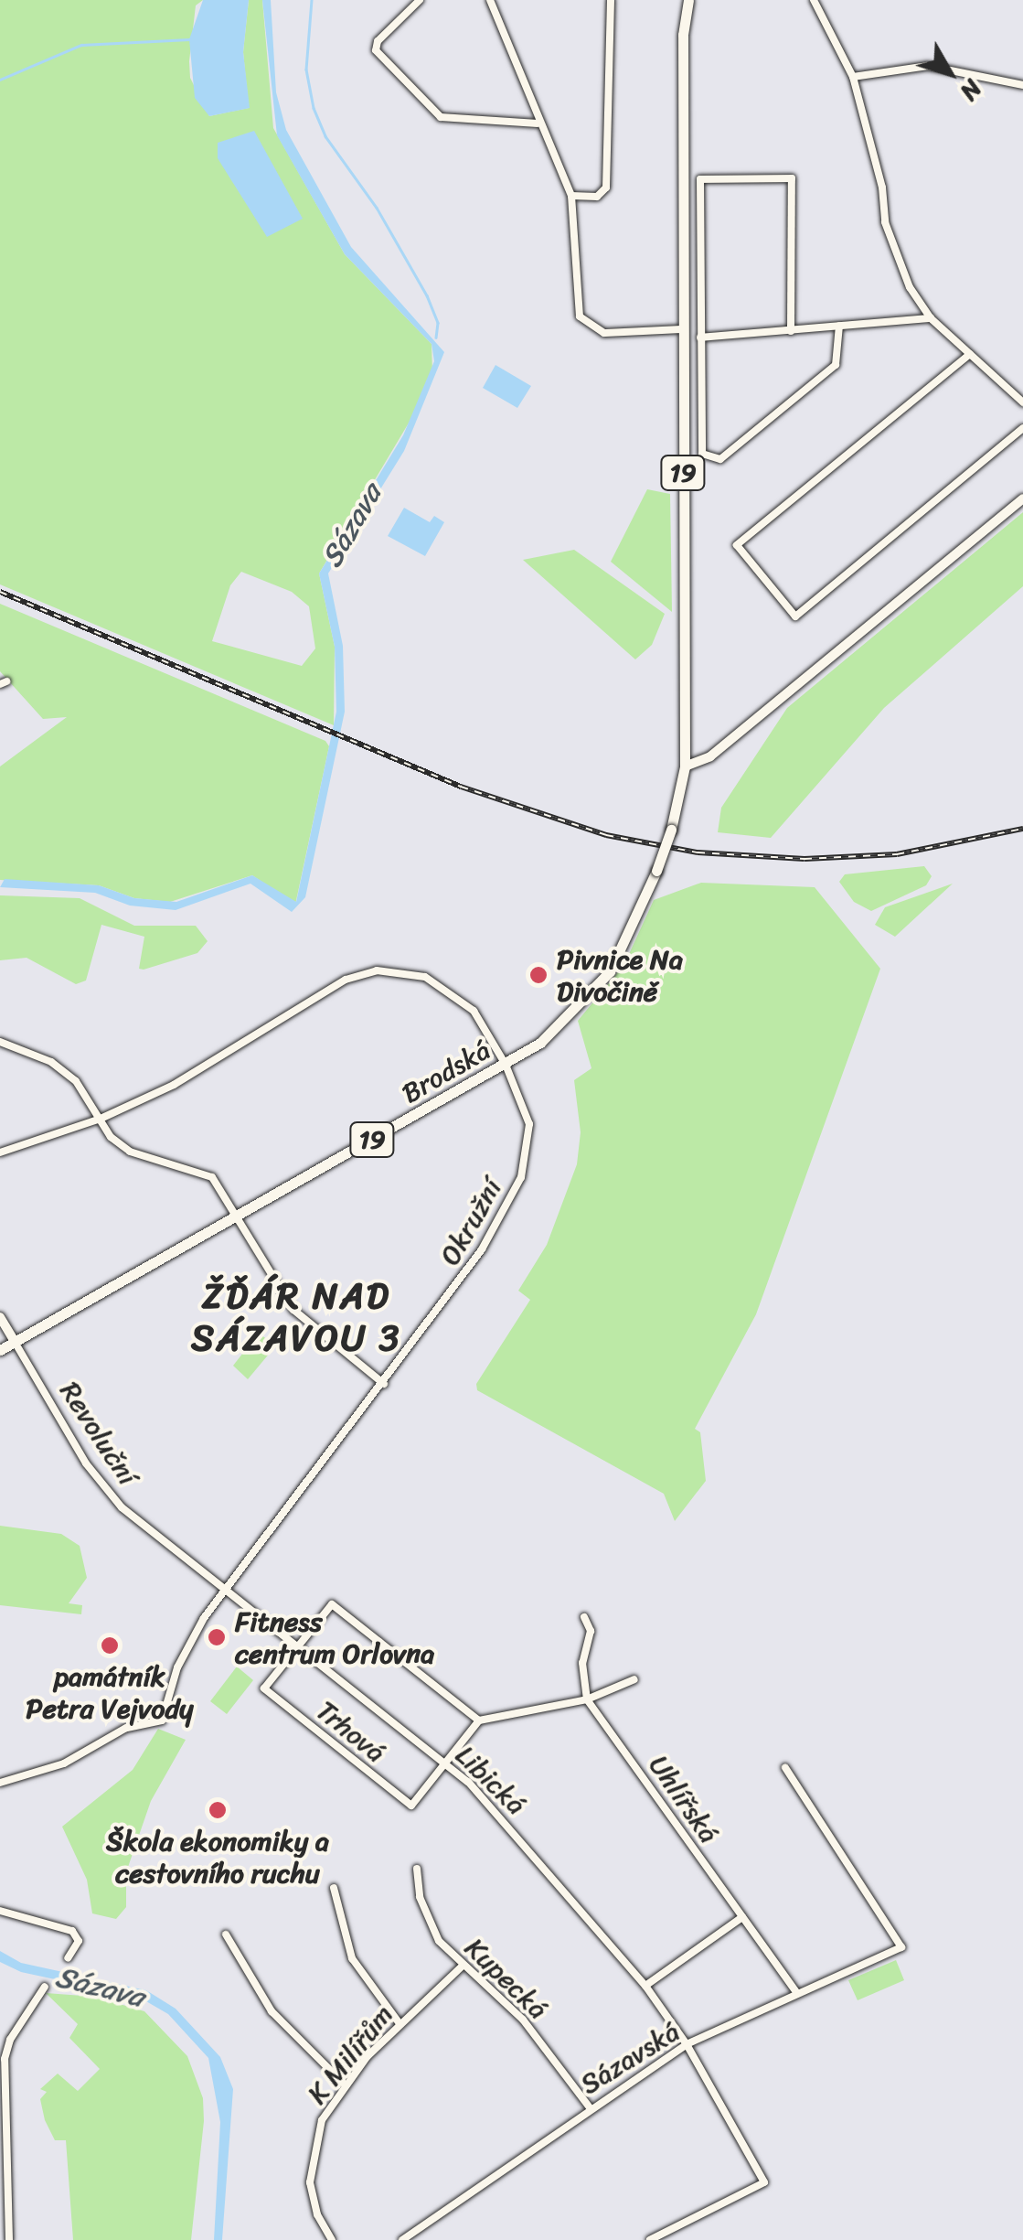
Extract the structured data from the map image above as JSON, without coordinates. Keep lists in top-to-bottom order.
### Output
{
  "streets": {
    "main road": ["19", "Brodská"],
    "street": [
      "Okružní",
      "Revoluční",
      "Trhová",
      "Libická",
      "Uhlířská",
      "Kupecká",
      "K Milířům",
      "Sázavská"
    ]
  },
  "crossings": [
    ["19", "Brodská"],
    ["Brodská", "Okružní"],
    ["Brodská", "Revoluční"],
    ["Okružní", "Revoluční"],
    ["Okružní", "Libická"],
    ["Revoluční", "Libická"],
    ["Trhová", "Libická"],
    ["Libická", "Sázavská"],
    ["Uhlířská", "Sázavská"],
    ["Kupecká", "K Milířům"],
    ["Kupecká", "Sázavská"]
  ],
  "districts": ["ŽĎÁR NAD SÁZAVOU 3"],
  "water": ["Sázava"],
  "places": [
    "Pivnice Na Divočině",
    "Fitness centrum Orlovna",
    "památník Petra Vejvody",
    "Škola ekonomiky a cestovního ruchu"
  ],
  "north": "bottom right"
}
